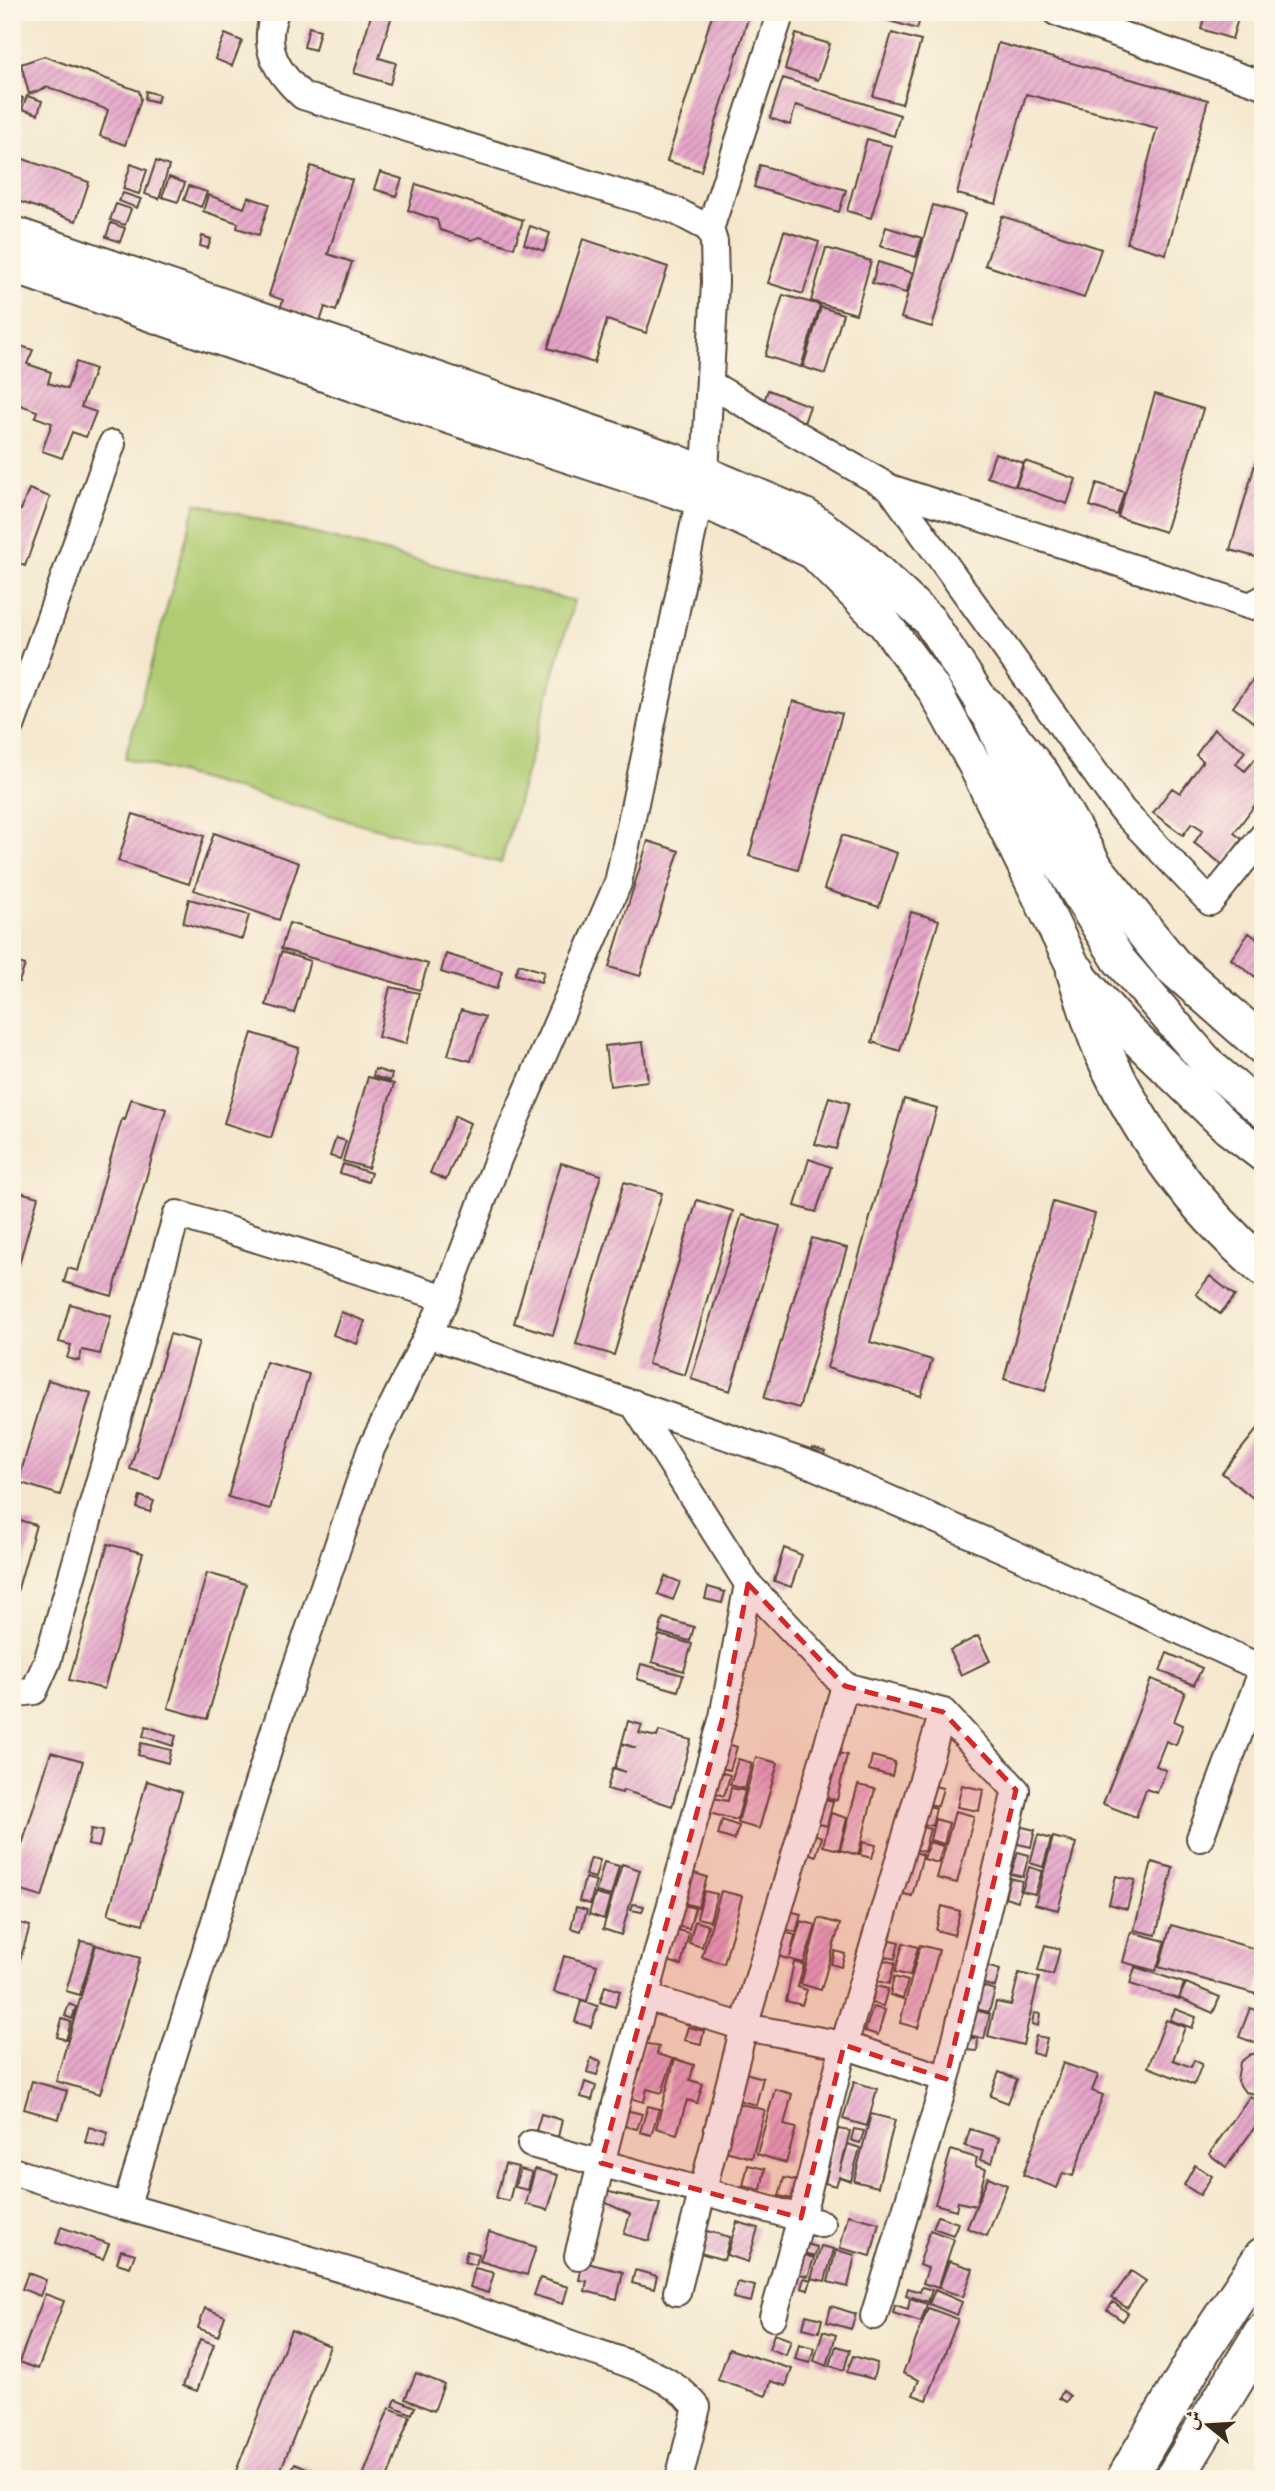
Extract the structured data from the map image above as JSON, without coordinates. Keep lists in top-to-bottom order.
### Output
{
  "north": "left"
}
